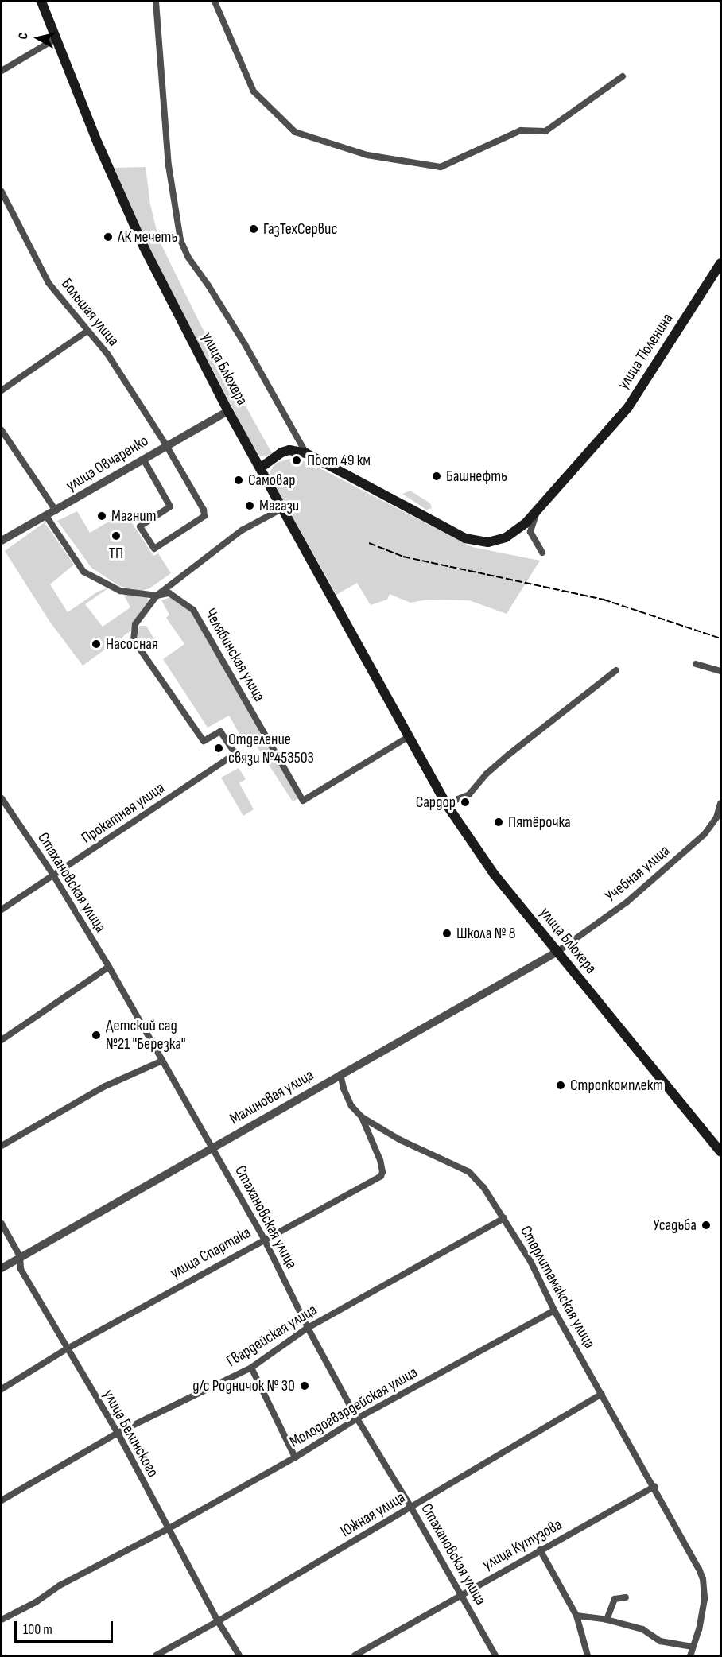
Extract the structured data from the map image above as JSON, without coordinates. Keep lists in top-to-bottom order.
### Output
{
  "streets": {
    "main road": ["улица Тюленина", "улица Блюхера"],
    "street": [
      "Большая улица",
      "улица Овчаренко",
      "Челябинская улица",
      "Прокатная улица",
      "Учебная улица",
      "Стахановская улица",
      "Малиновая улица",
      "улица Спартака",
      "Стерлитамакская улица",
      "Гвардейская улица",
      "Молодогвардейская улица",
      "улица Белинского",
      "Южная улица",
      "улица Кутузова"
    ]
  },
  "crossings": [
    ["Большая улица", "улица Овчаренко"],
    ["улица Блюхера", "улица Овчаренко"],
    ["улица Блюхера", "Челябинская улица"],
    ["улица Блюхера", "Учебная улица"],
    ["улица Блюхера", "Малиновая улица"],
    ["улица Овчаренко", "Челябинская улица"],
    ["Челябинская улица", "Прокатная улица"],
    ["Прокатная улица", "Стахановская улица"],
    ["Учебная улица", "Малиновая улица"],
    ["Стахановская улица", "Малиновая улица"],
    ["Стахановская улица", "улица Спартака"],
    ["Стахановская улица", "Гвардейская улица"],
    ["Стахановская улица", "Молодогвардейская улица"],
    ["Стахановская улица", "Южная улица"],
    ["Стахановская улица", "улица Кутузова"],
    ["Малиновая улица", "Стерлитамакская улица"],
    ["Малиновая улица", "улица Белинского"],
    ["улица Спартака", "Стерлитамакская улица"],
    ["улица Спартака", "улица Белинского"],
    ["Стерлитамакская улица", "Гвардейская улица"],
    ["Стерлитамакская улица", "Молодогвардейская улица"],
    ["Стерлитамакская улица", "Южная улица"],
    ["Стерлитамакская улица", "улица Кутузова"],
    ["Гвардейская улица", "улица Белинского"],
    ["Молодогвардейская улица", "улица Белинского"],
    ["улица Белинского", "Южная улица"]
  ],
  "places": [
    "ГазТехСервис",
    "АК мечеть",
    "Пост 49 км",
    "Башнефть",
    "Самовар",
    "Магази",
    "Магнит",
    "ТП",
    "Насосная",
    "Отделение связи №453503",
    "Сардор",
    "Пятёрочка",
    "Школа № 8",
    "Детский сад №21 \"Березка\"",
    "Стропкомплект",
    "Усадьба",
    "д/с Родничок № 30"
  ],
  "scale_bar": "100 m",
  "north": "left"
}
